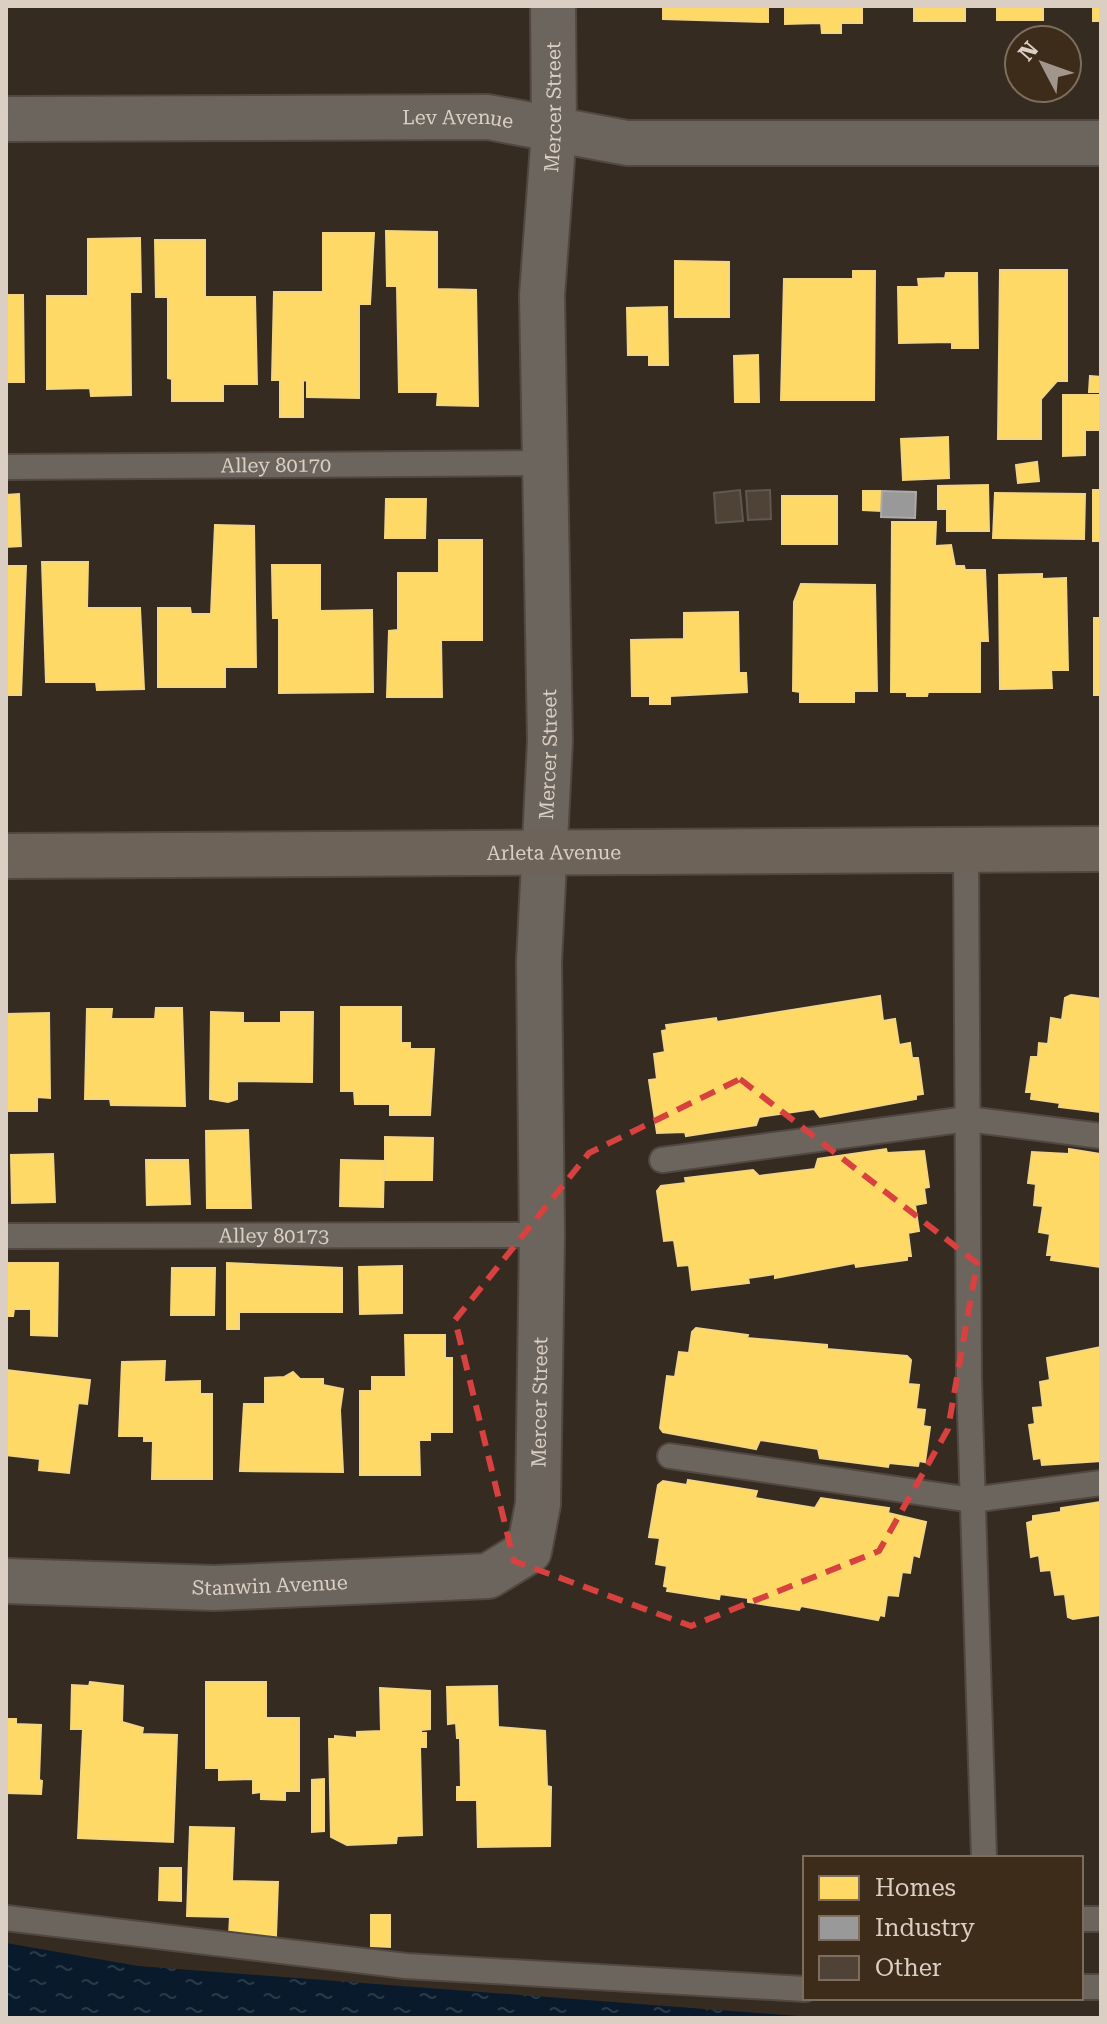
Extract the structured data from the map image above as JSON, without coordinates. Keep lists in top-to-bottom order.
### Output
{
  "streets": {
    "main road": ["Arleta Avenue"],
    "street": ["Mercer Street", "Lev Avenue", "Stanwin Avenue"],
    "lane": ["Alley 80170", "Alley 80173"]
  },
  "crossings": [
    ["Mercer Street", "Lev Avenue"],
    ["Mercer Street", "Alley 80170"],
    ["Mercer Street", "Arleta Avenue"],
    ["Mercer Street", "Alley 80173"],
    ["Mercer Street", "Stanwin Avenue"]
  ],
  "legend": ["Homes", "Industry", "Other"],
  "north": "top left"
}
